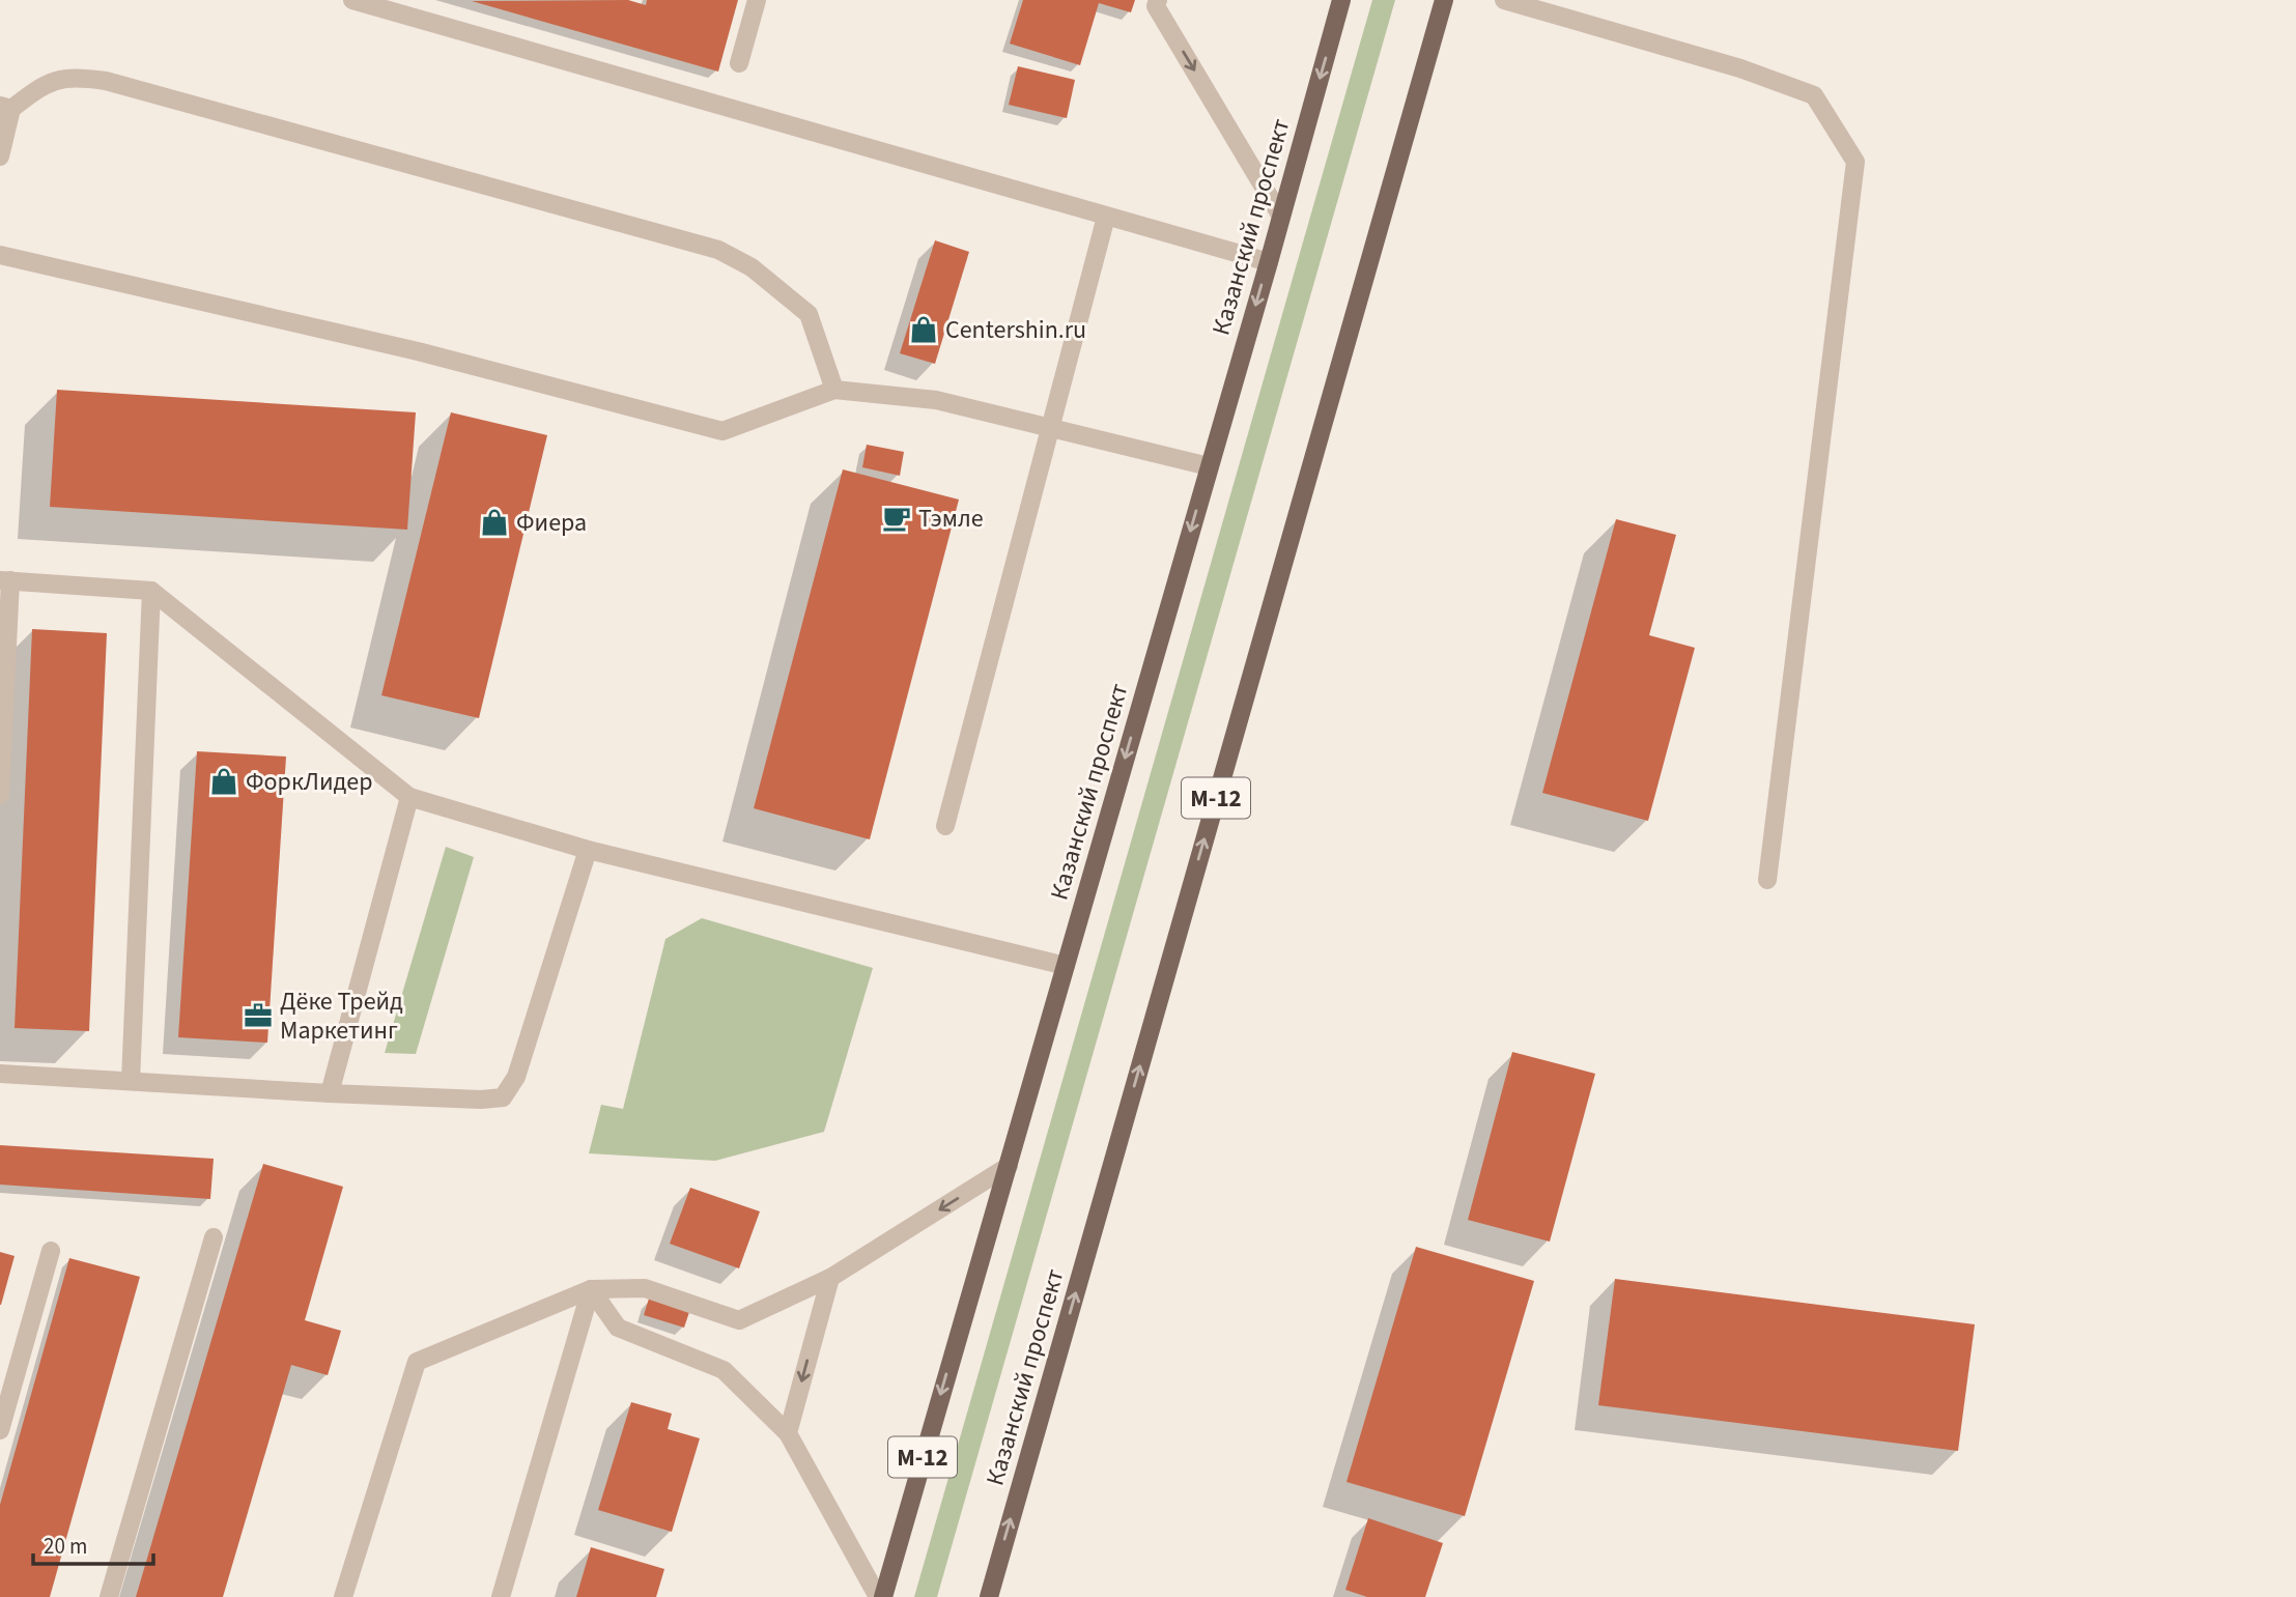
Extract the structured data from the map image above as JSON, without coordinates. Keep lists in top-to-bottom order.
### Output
{
  "streets": {
    "main road": ["Казанский проспект", "М-12"]
  },
  "places": {
    "shop": ["Centershin.ru", "Фиера", "ФоркЛидер"],
    "cafe": ["Тэмле"],
    "office": ["Дёке Трейд Маркетинг"]
  },
  "scale_bar": "20 m"
}
